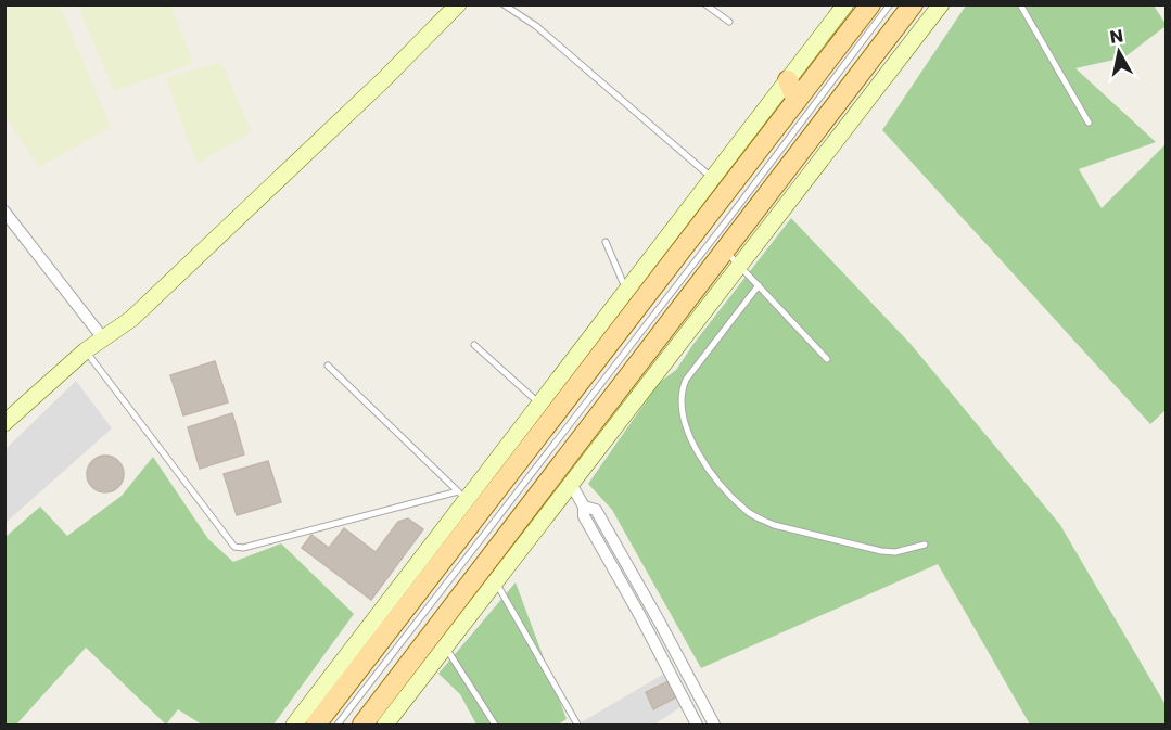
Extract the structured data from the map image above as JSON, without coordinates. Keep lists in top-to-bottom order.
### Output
{
  "north": "top"
}
